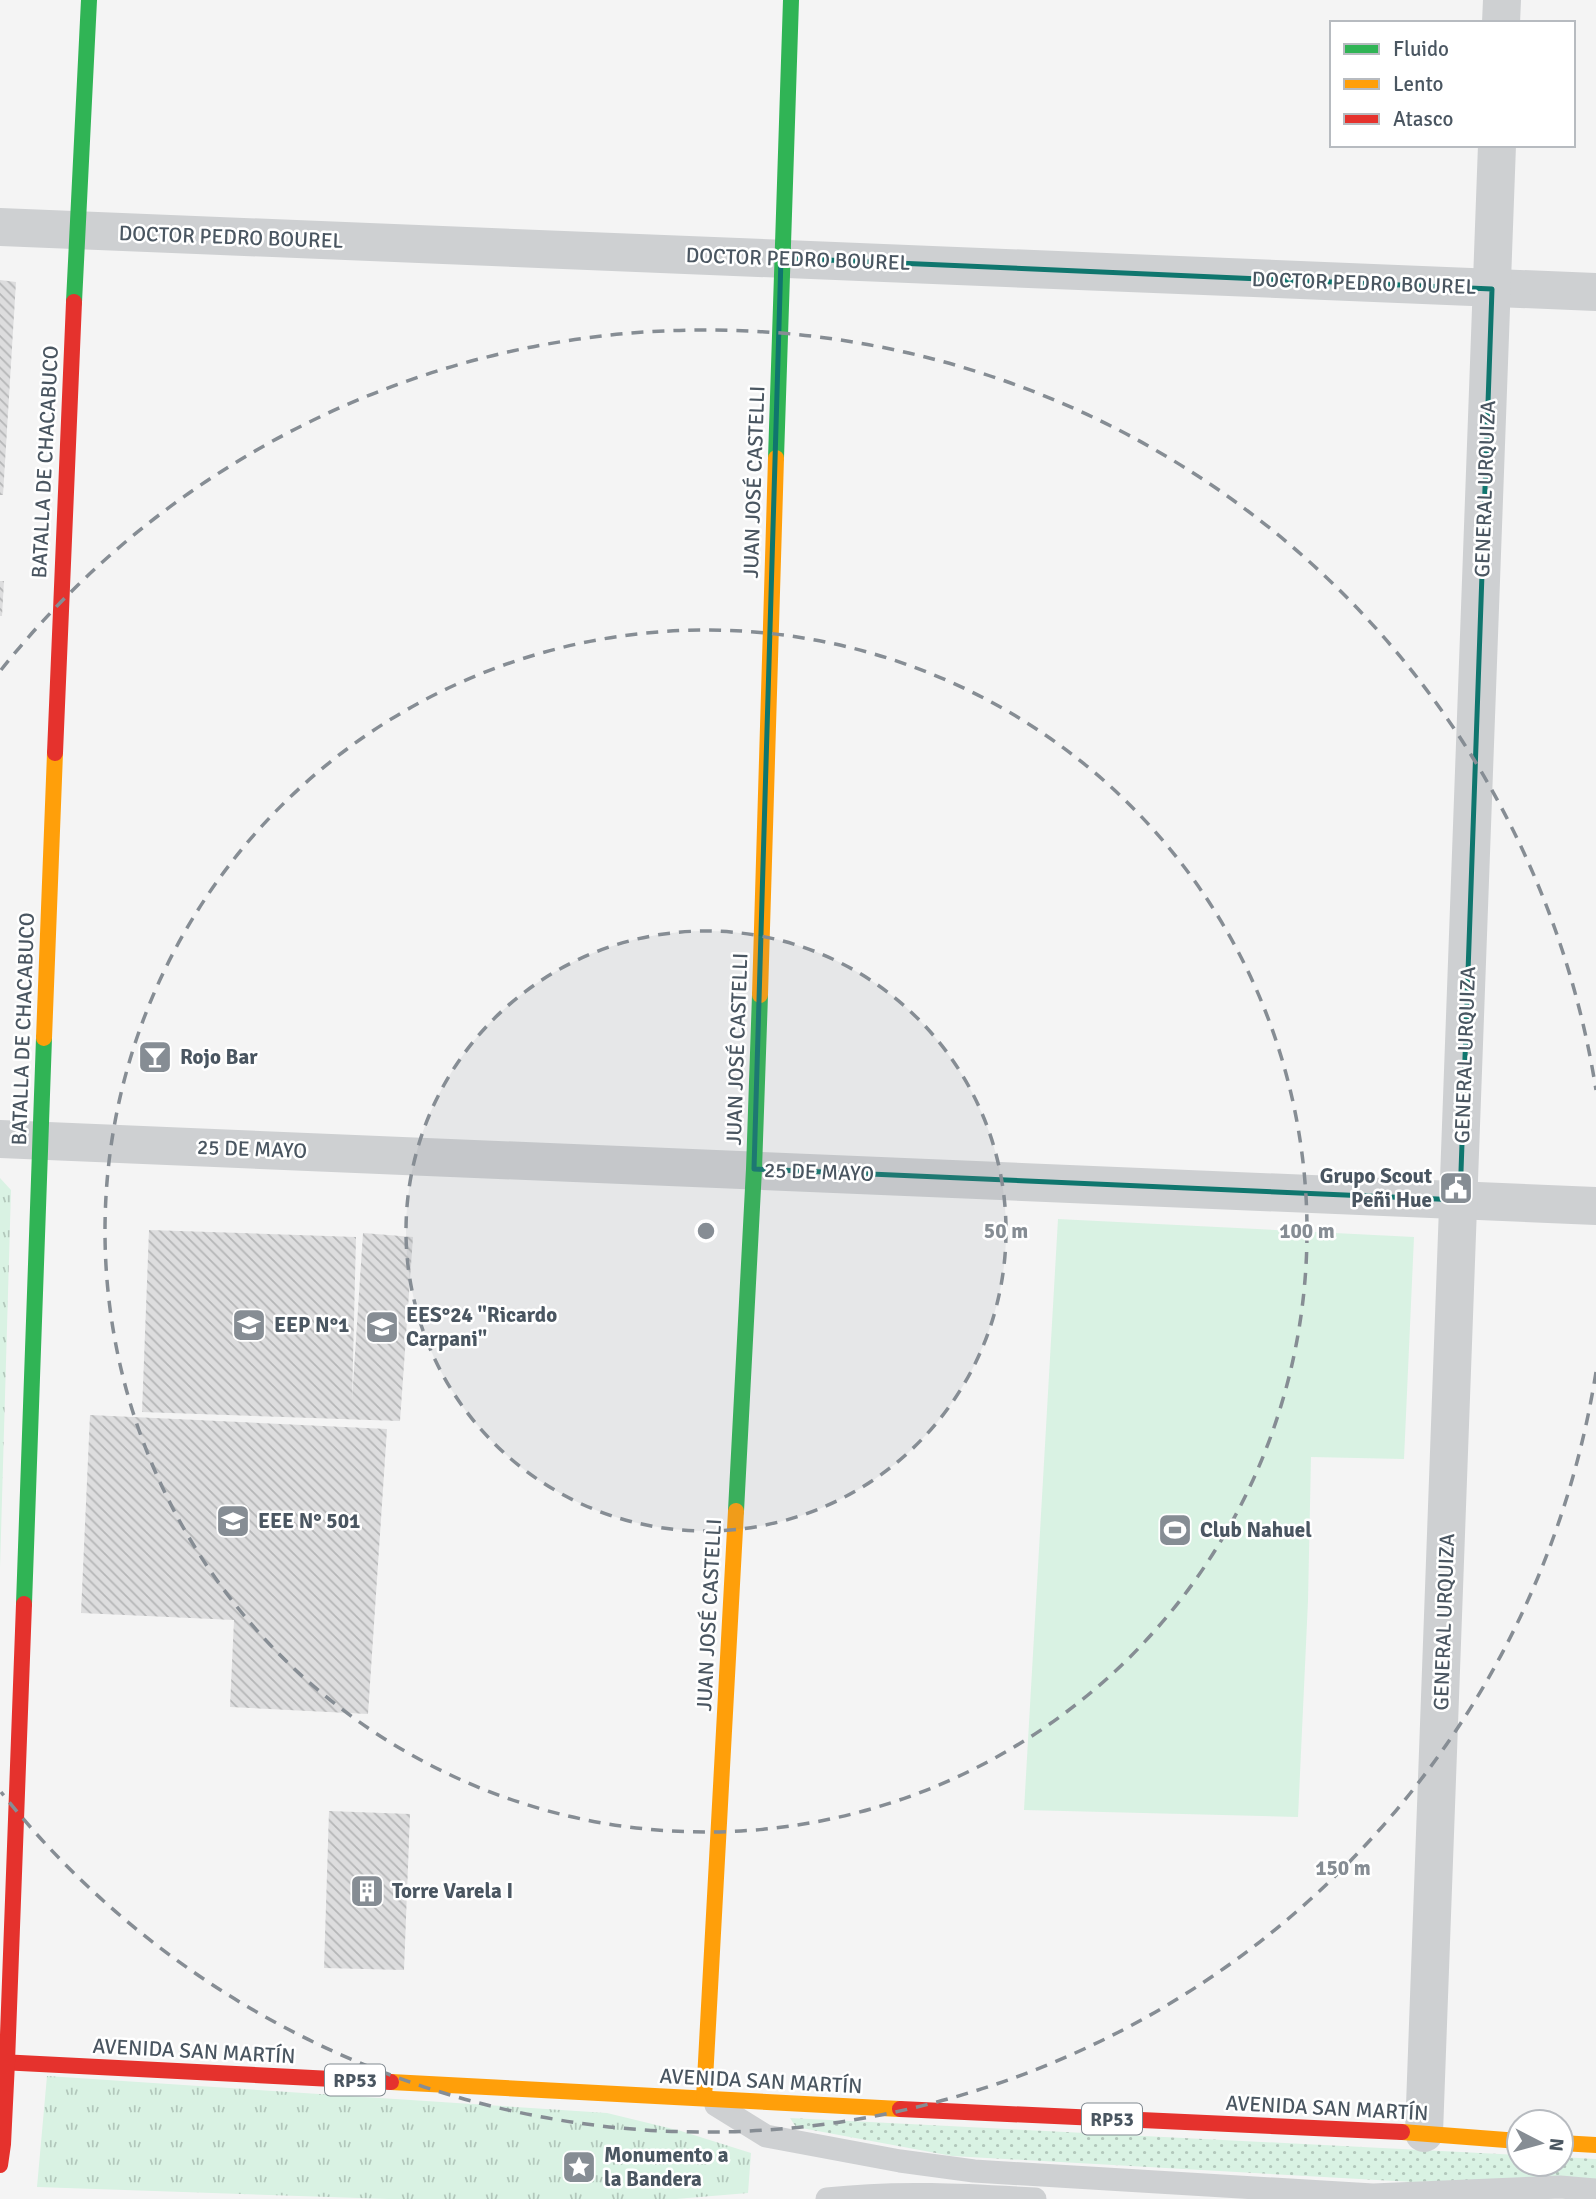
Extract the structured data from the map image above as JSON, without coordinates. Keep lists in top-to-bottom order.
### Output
{
  "streets": {
    "street": [
      "DOCTOR PEDRO BOUREL",
      "BATALLA DE CHACABUCO",
      "JUAN JOSÉ CASTELLI",
      "GENERAL URQUIZA",
      "25 DE MAYO",
      "AVENIDA SAN MARTÍN",
      "RP53"
    ]
  },
  "crossings": [
    ["DOCTOR PEDRO BOUREL", "BATALLA DE CHACABUCO"],
    ["DOCTOR PEDRO BOUREL", "JUAN JOSÉ CASTELLI"],
    ["DOCTOR PEDRO BOUREL", "GENERAL URQUIZA"],
    ["BATALLA DE CHACABUCO", "25 DE MAYO"],
    ["BATALLA DE CHACABUCO", "AVENIDA SAN MARTÍN"],
    ["JUAN JOSÉ CASTELLI", "25 DE MAYO"],
    ["JUAN JOSÉ CASTELLI", "AVENIDA SAN MARTÍN"],
    ["GENERAL URQUIZA", "25 DE MAYO"],
    ["GENERAL URQUIZA", "AVENIDA SAN MARTÍN"]
  ],
  "places": {
    "bar": ["Rojo Bar"],
    "public building": ["Grupo Scout Peñi Hue"],
    "school or university": ["EEP N°1", "EES°24 \"Ricardo Carpani\"", "EEE N° 501"],
    "sports": ["Club Nahuel"],
    "building": ["Torre Varela I"],
    "place": ["Monumento a la Bandera"]
  },
  "legend": ["Fluido", "Lento", "Atasco"],
  "north": "right",
  "rings": ["50 m", "100 m", "150 m"]
}
